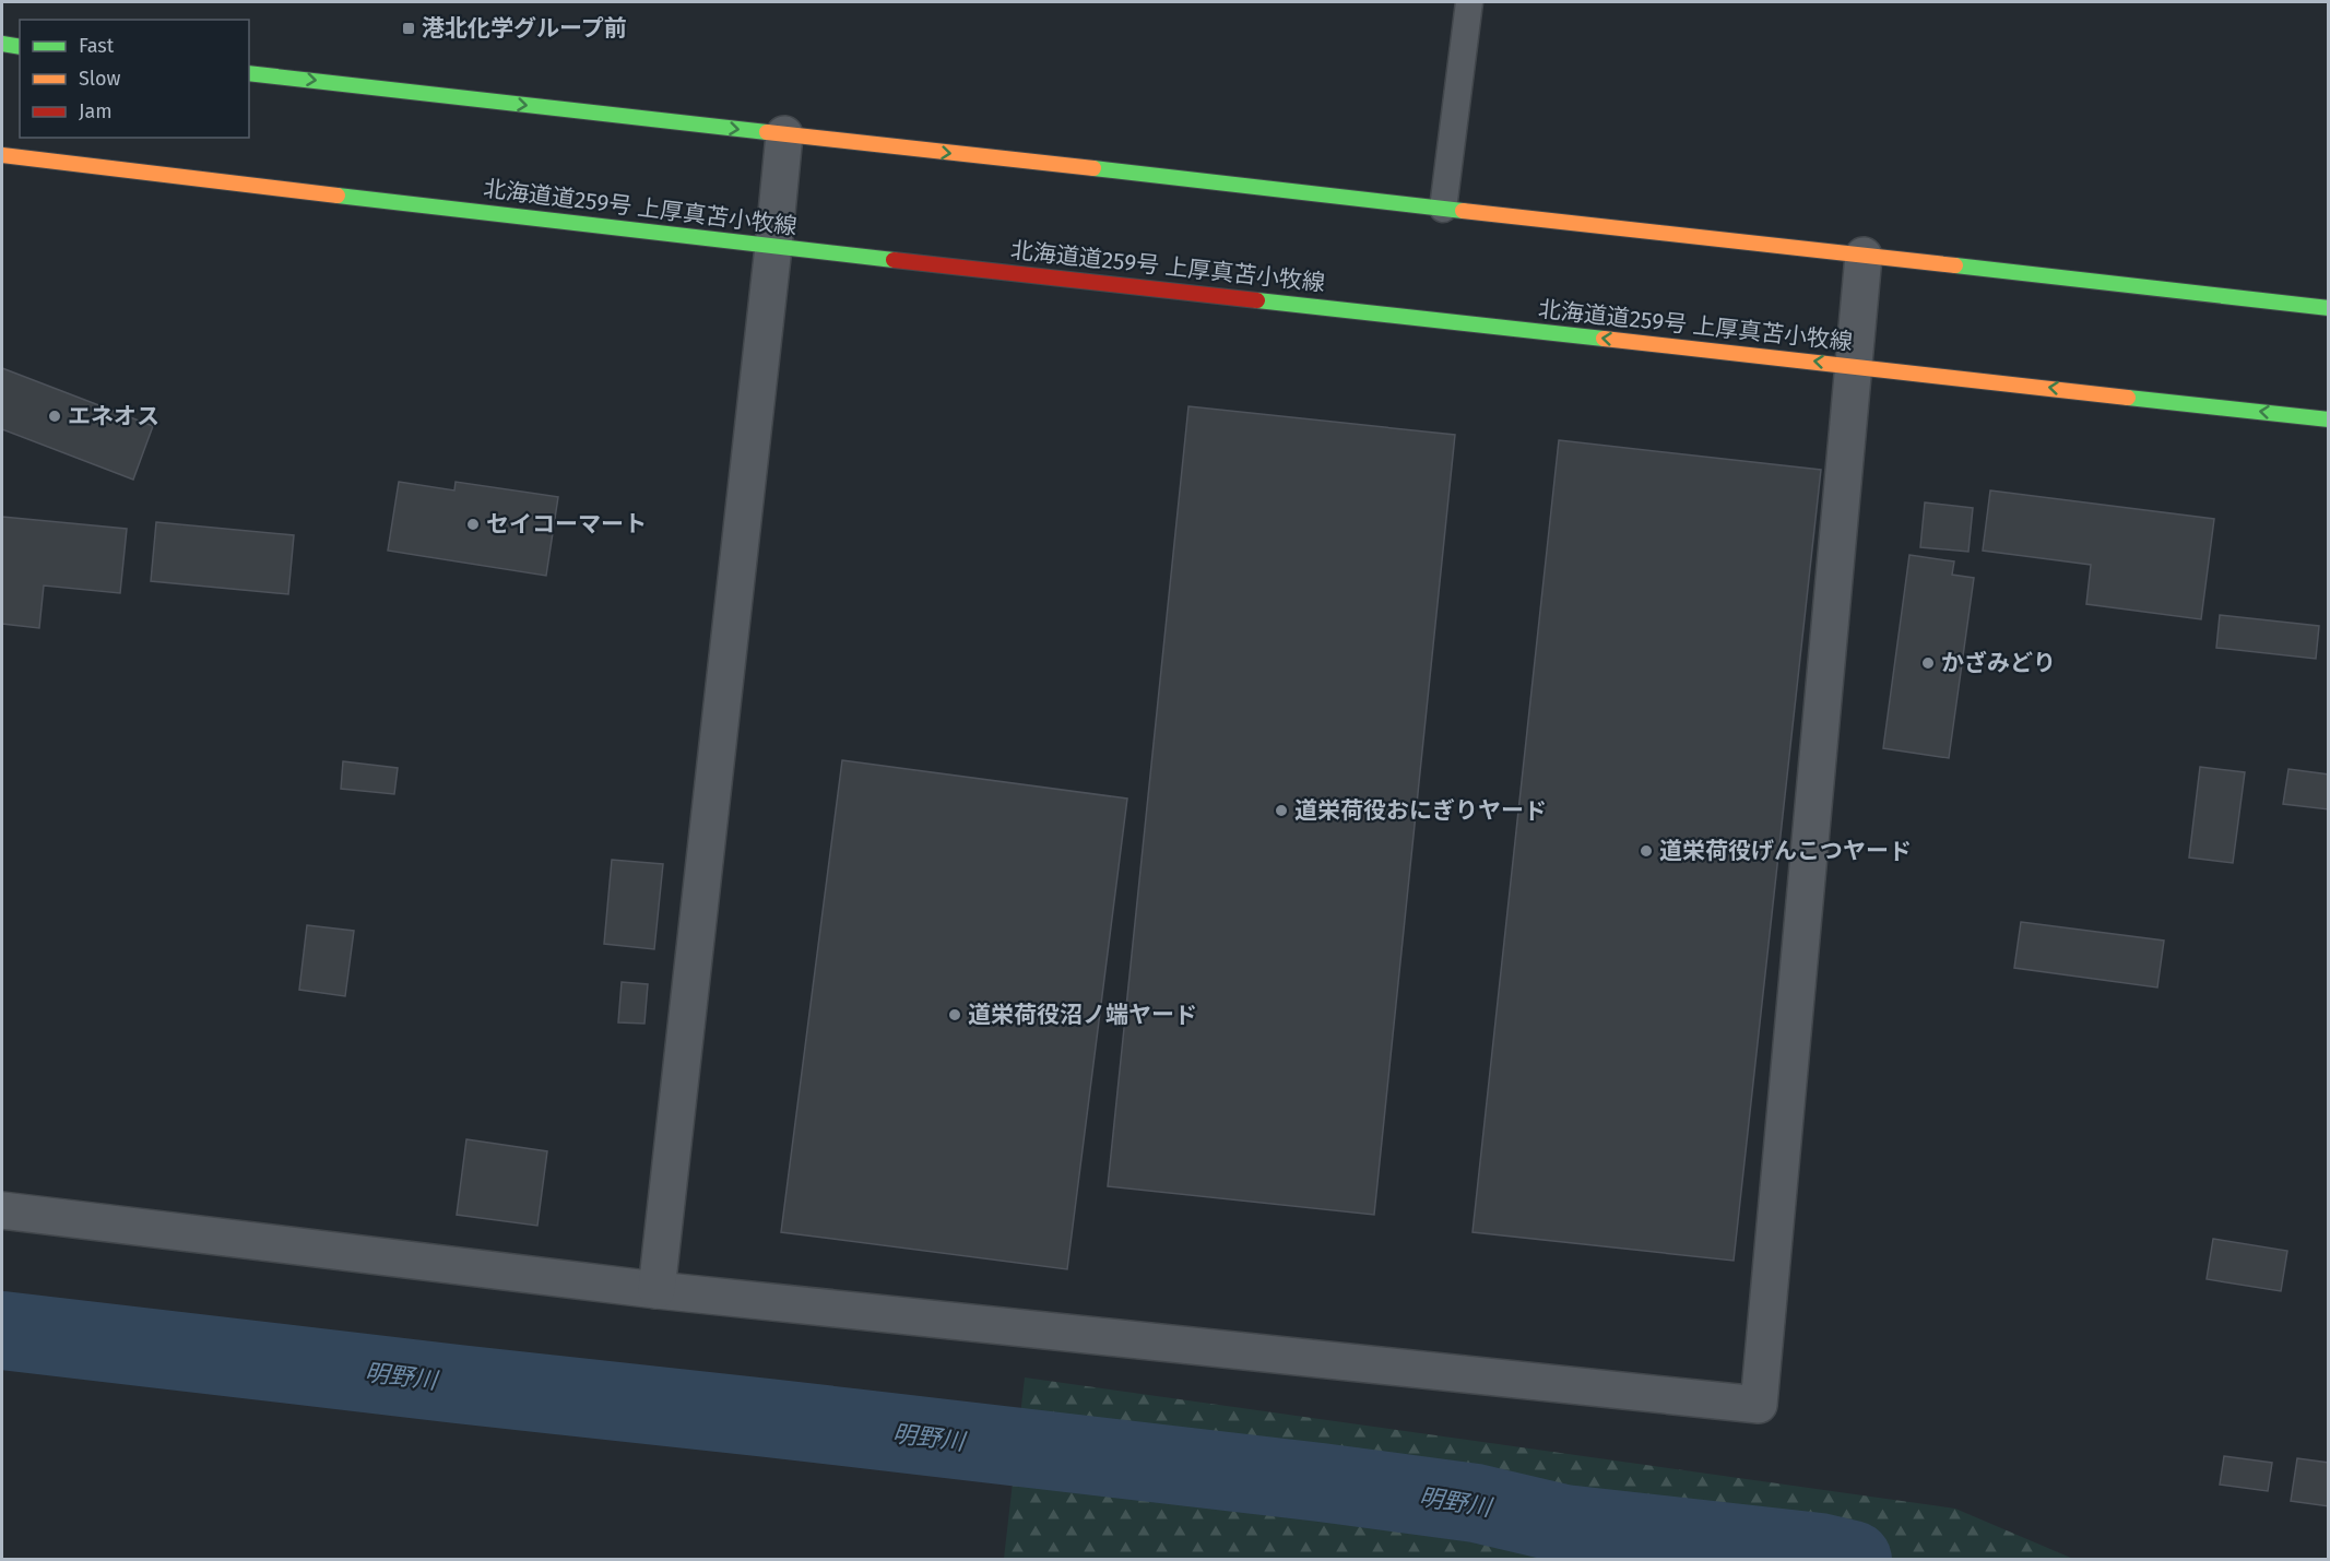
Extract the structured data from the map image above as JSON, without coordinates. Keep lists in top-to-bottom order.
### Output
{
  "streets": {
    "main road": ["北海道道259号 上厚真苫小牧線"]
  },
  "water": ["明野川"],
  "places": {
    "transit": ["港北化学グループ前"],
    "other": [
      "エネオス",
      "セイコーマート",
      "かざみどり",
      "道栄荷役おにぎりヤード",
      "道栄荷役げんこつヤード",
      "道栄荷役沼ノ端ヤード"
    ]
  },
  "legend": ["Fast", "Slow", "Jam"]
}
